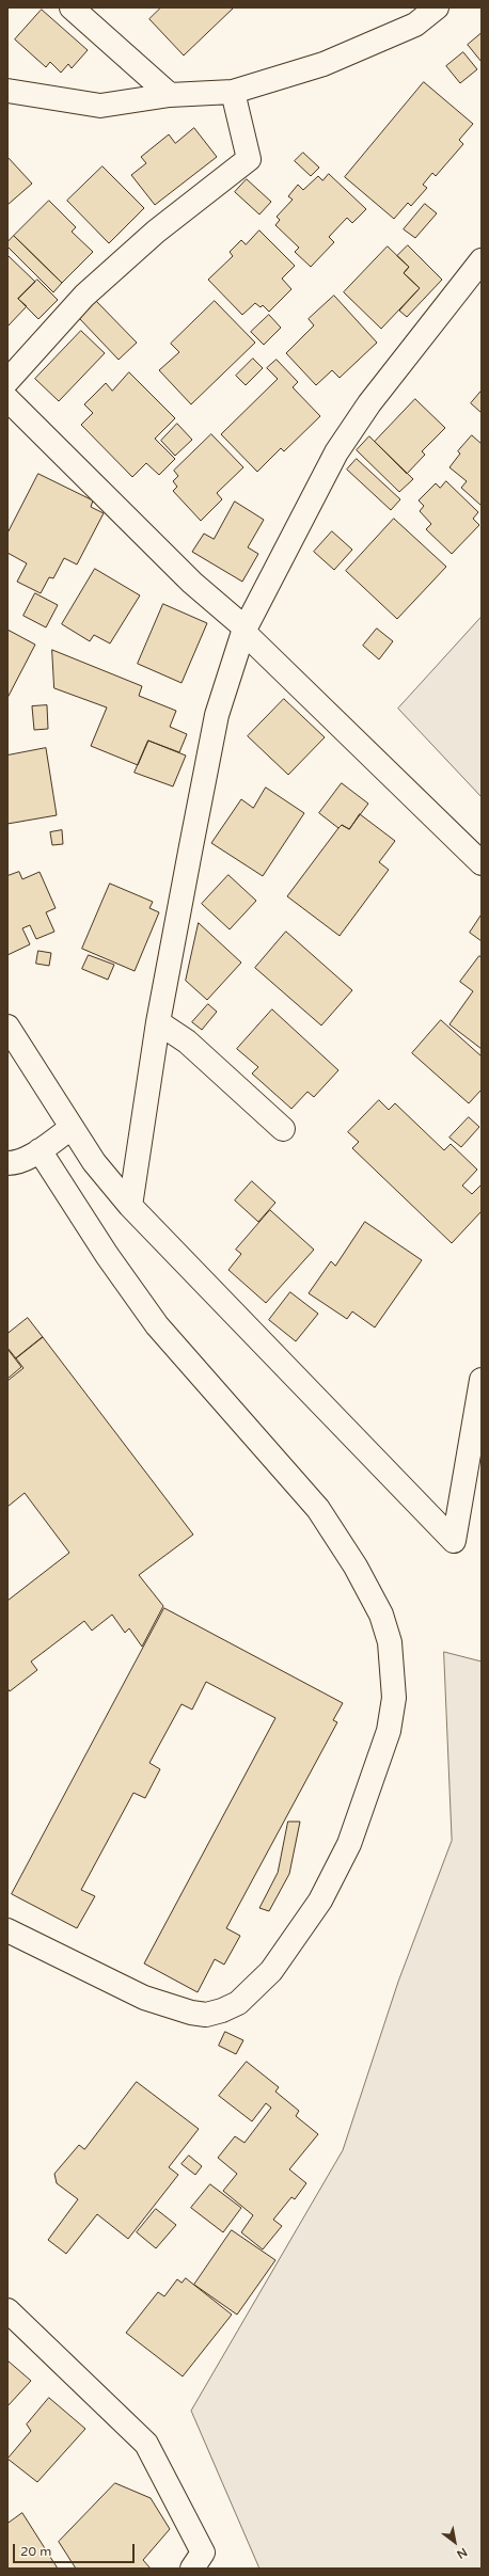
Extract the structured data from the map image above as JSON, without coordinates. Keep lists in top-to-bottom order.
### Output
{
  "scale_bar": "20 m",
  "north": "bottom right"
}
